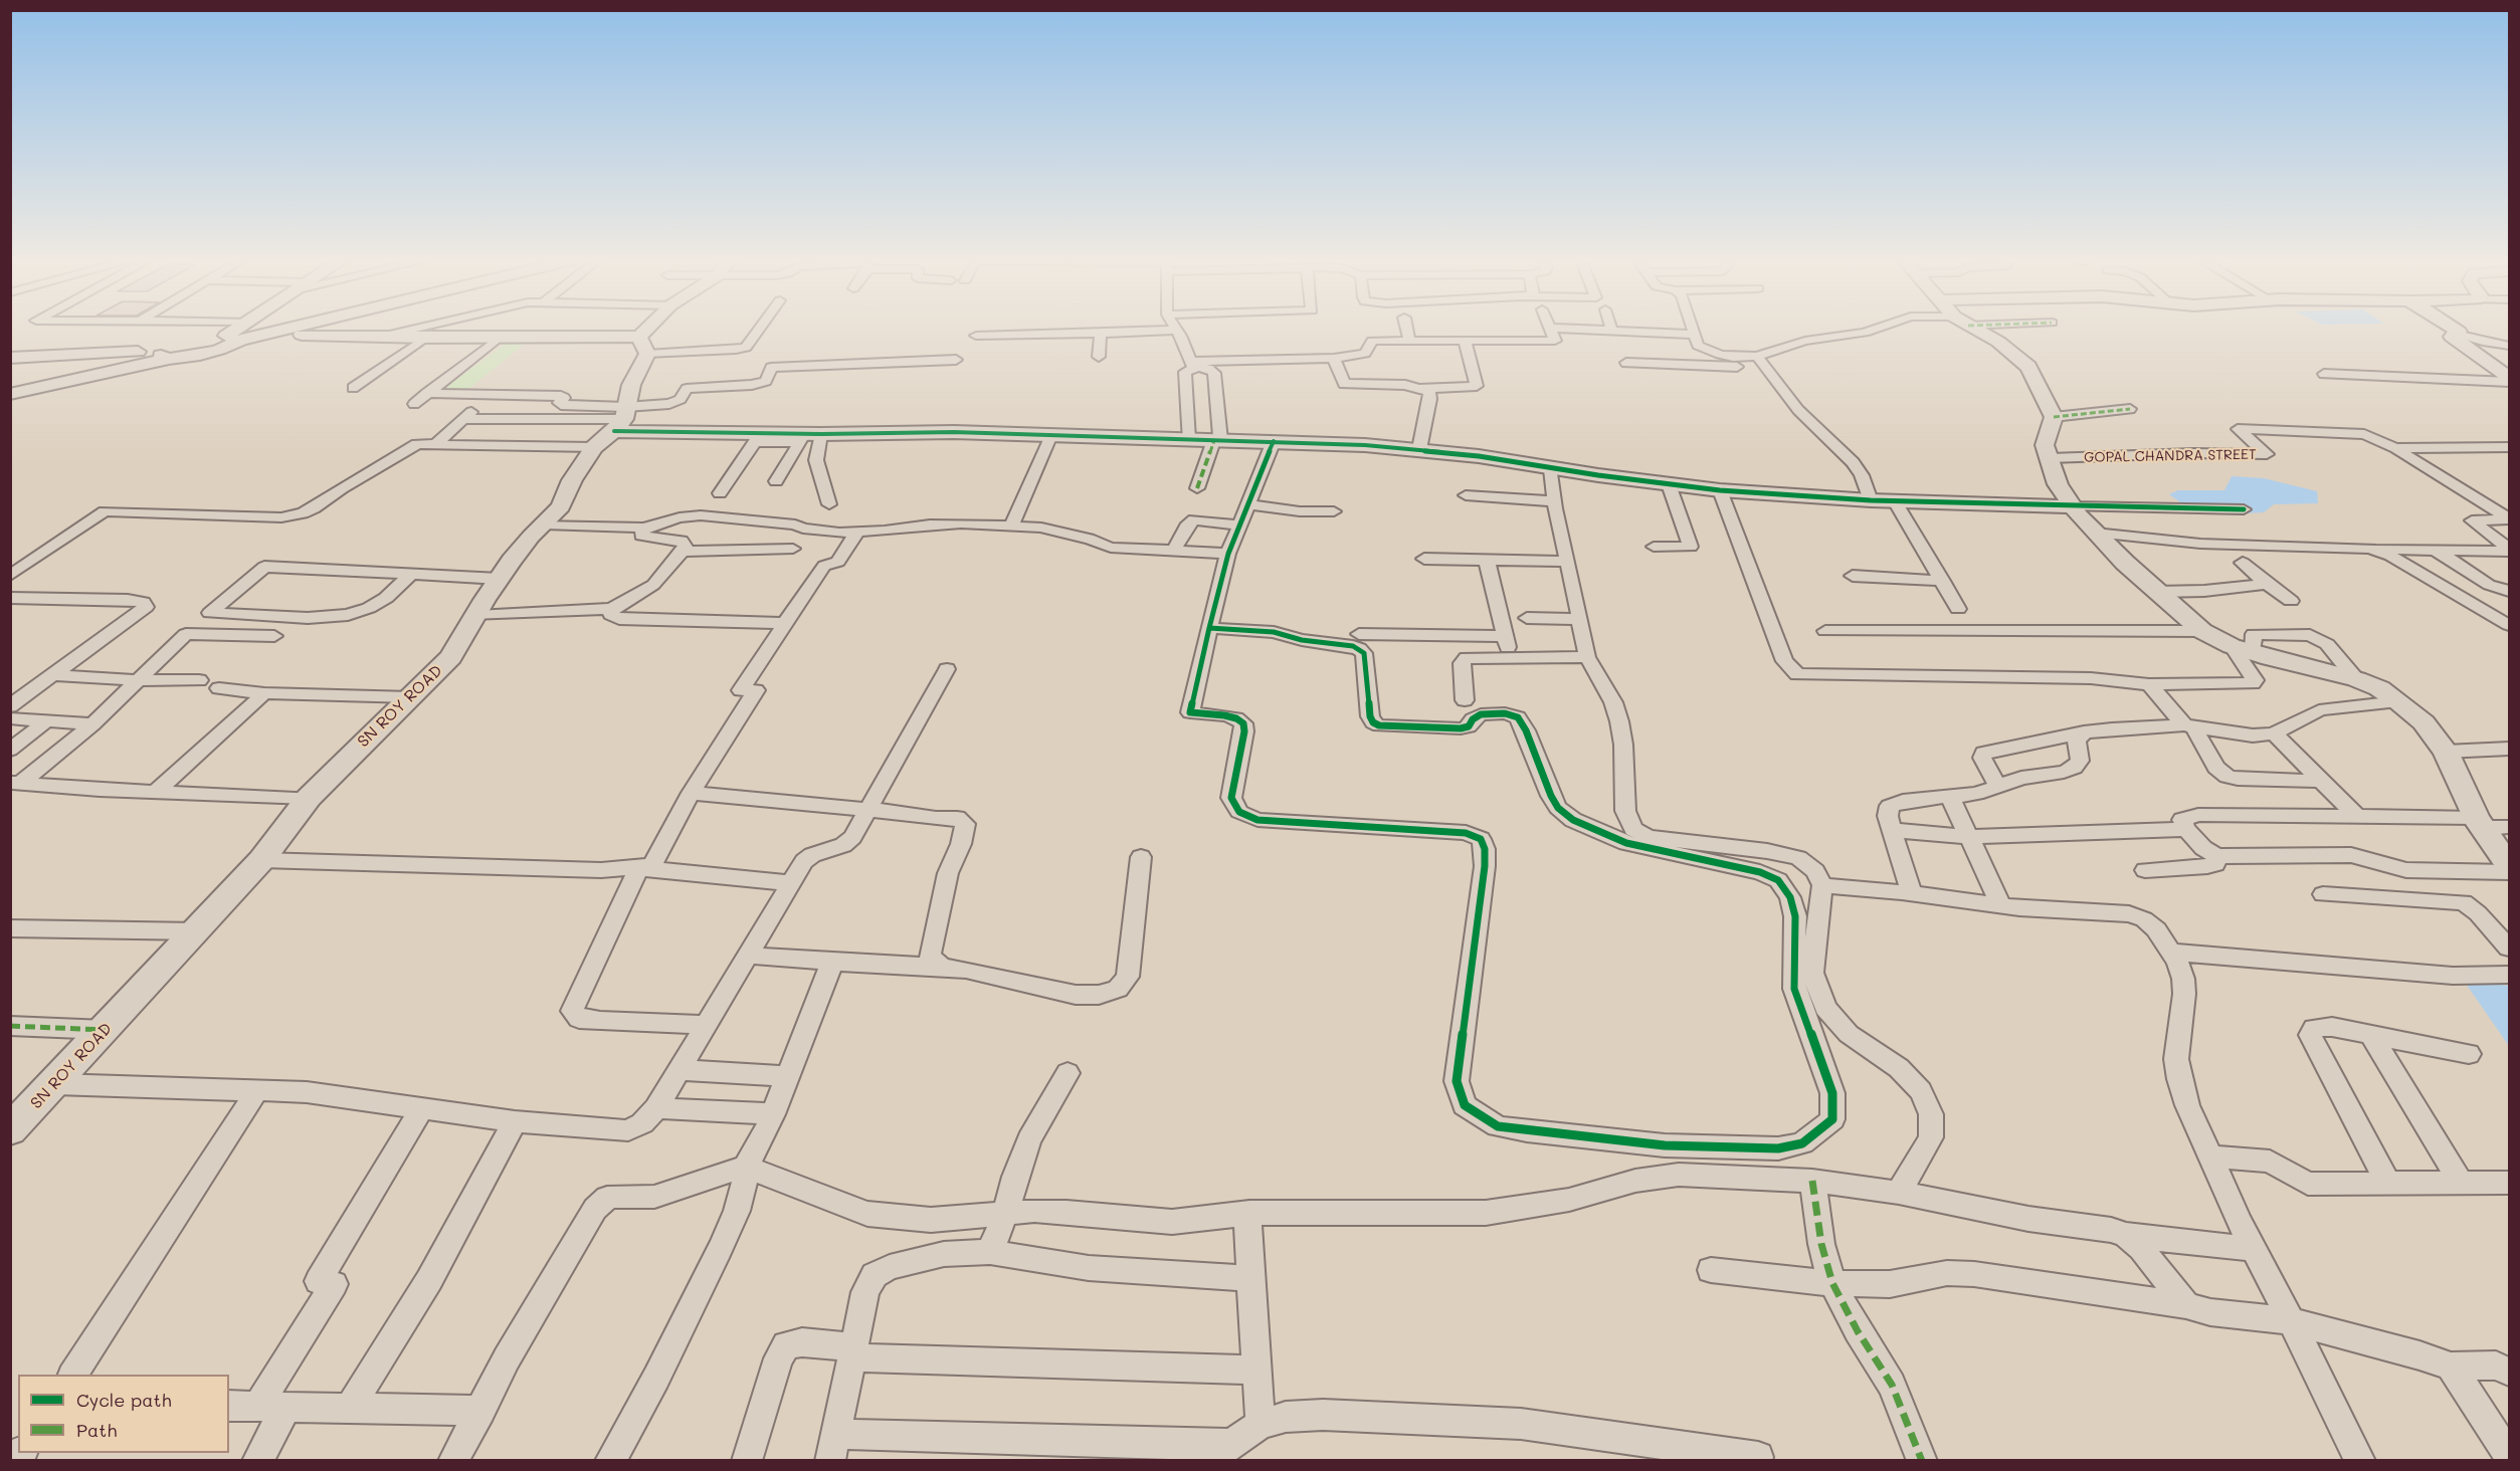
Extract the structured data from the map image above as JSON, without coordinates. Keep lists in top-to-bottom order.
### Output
{
  "streets": {
    "street": ["GOPAL CHANDRA STREET", "SN ROY ROAD"]
  },
  "legend": ["Cycle path", "Path"]
}
